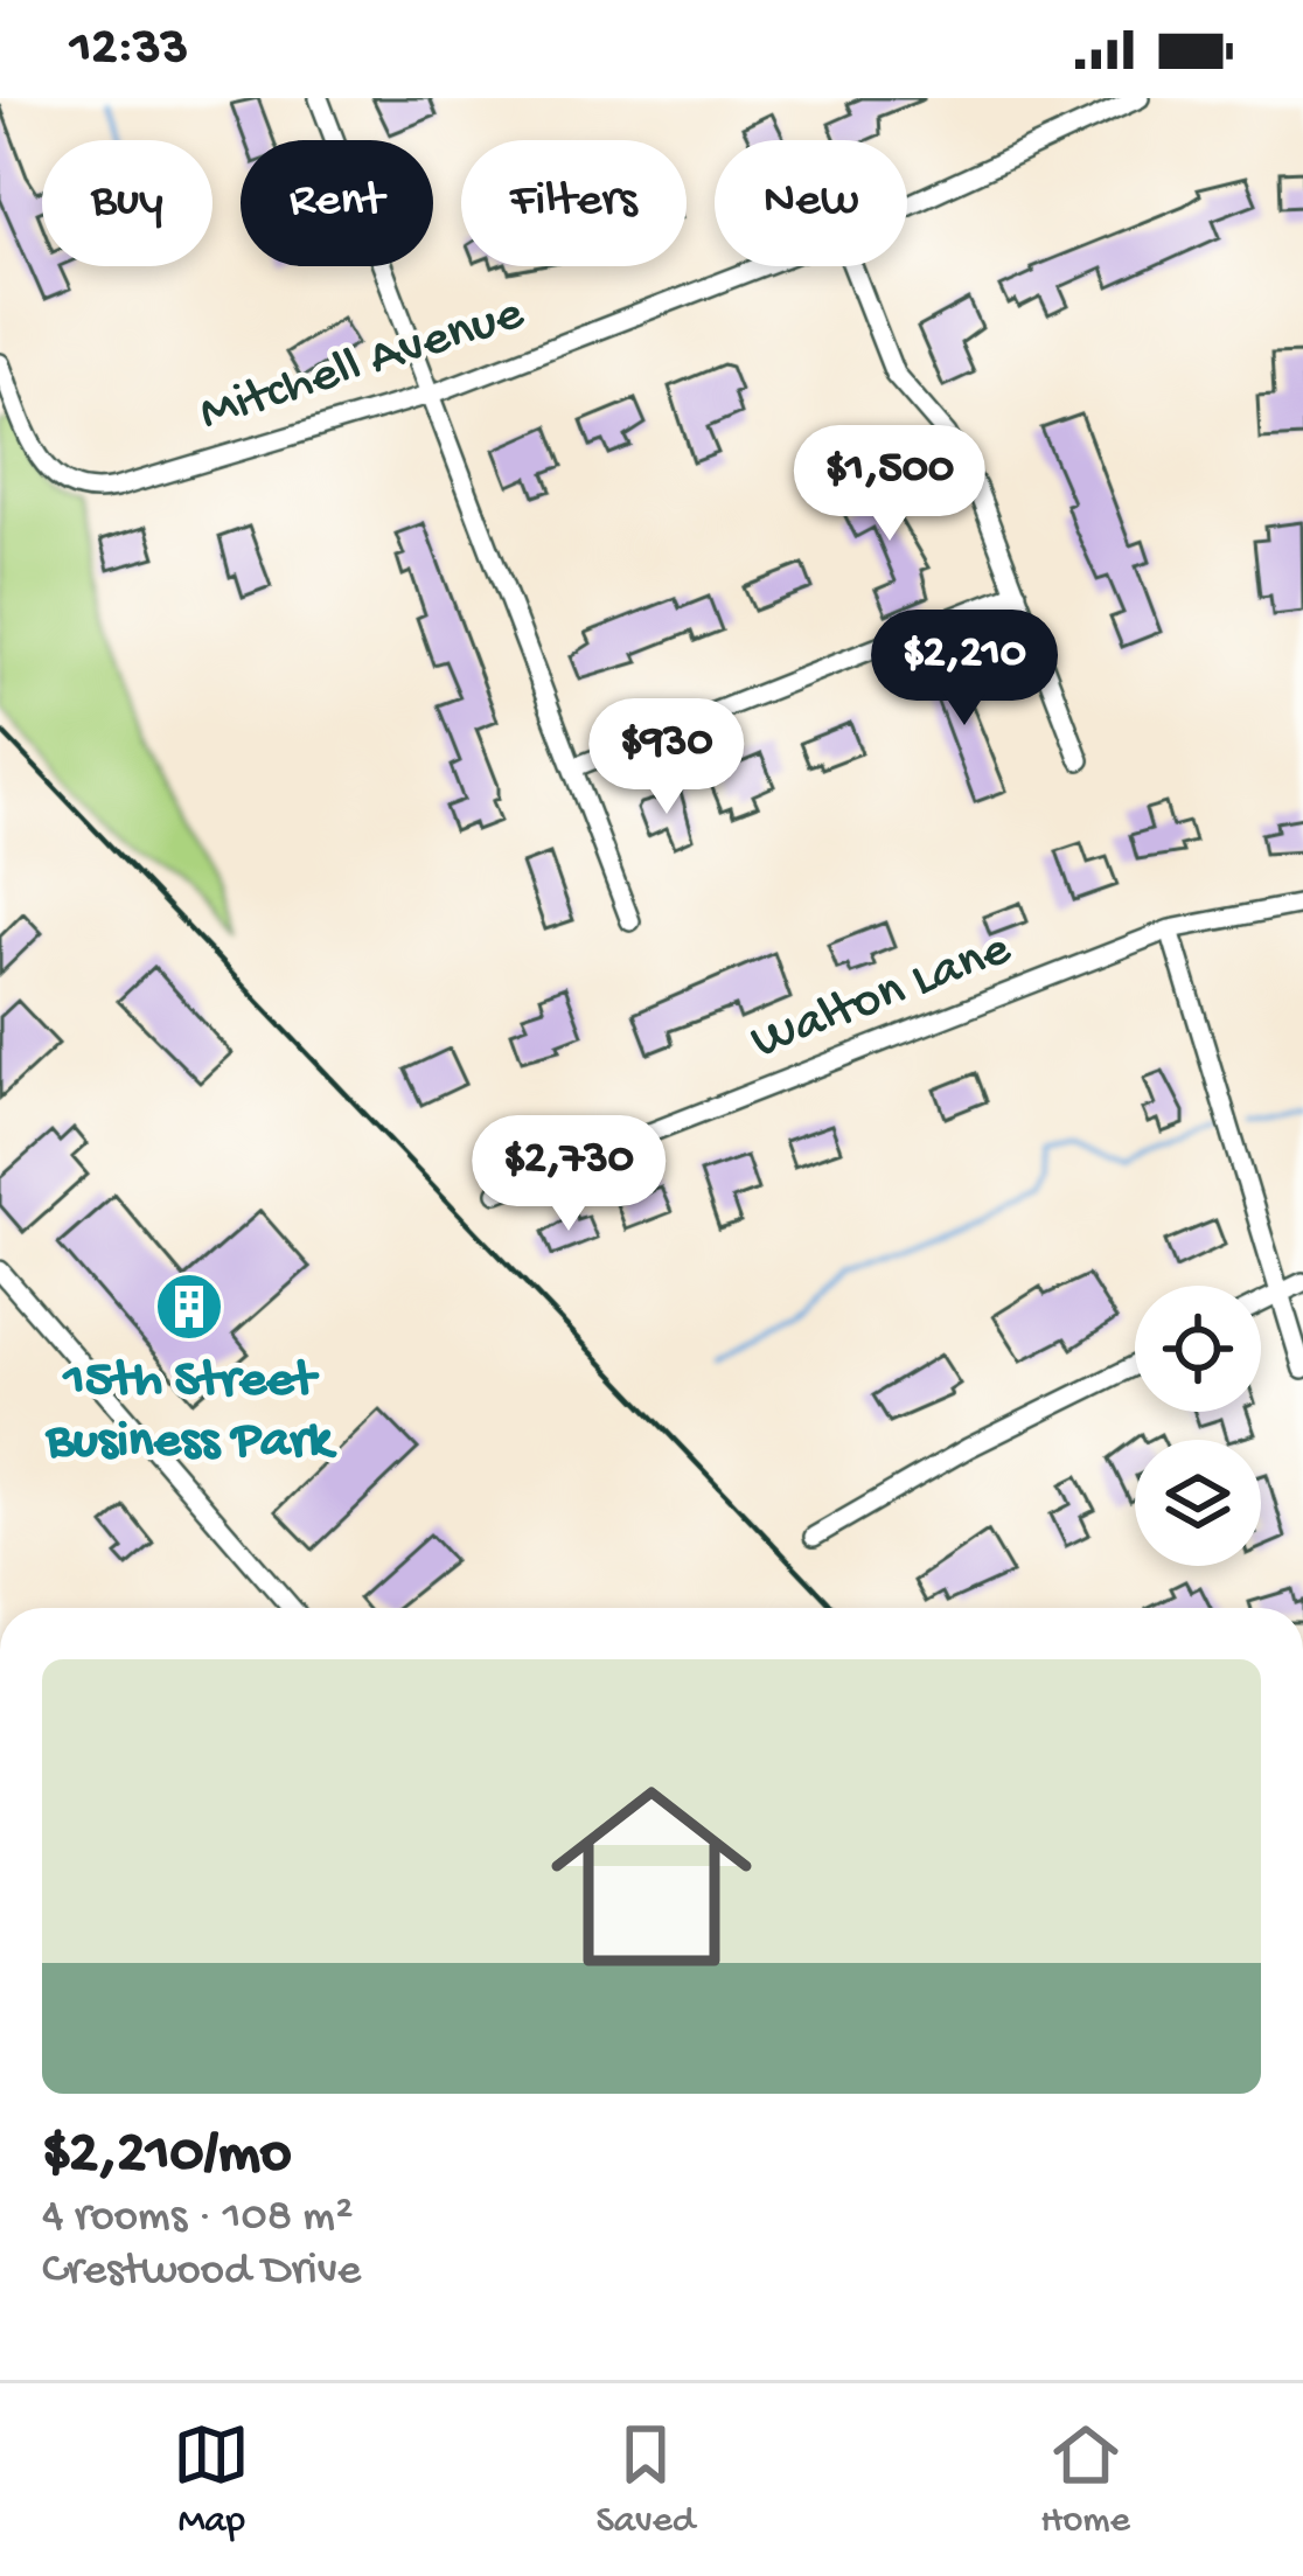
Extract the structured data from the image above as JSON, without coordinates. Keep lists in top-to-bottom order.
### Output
{
  "streets": {
    "street": ["Mitchell Avenue", "Walton Lane"]
  },
  "places": {
    "building": ["15th Street Business Park"]
  },
  "page": {
    "status": "12:33",
    "chip": [
      "Buy",
      "Rent",
      "Filters",
      "New"
    ],
    "price": [
      "$1,500",
      "$2,210",
      "$930",
      "$2,730"
    ],
    "list": [
      {
        "name": "$2,210/mo",
        "note": "4 rooms · 108 m² · Crestwood Drive"
      }
    ],
    "tabs": ["Map", "Saved", "Home"]
  }
}
